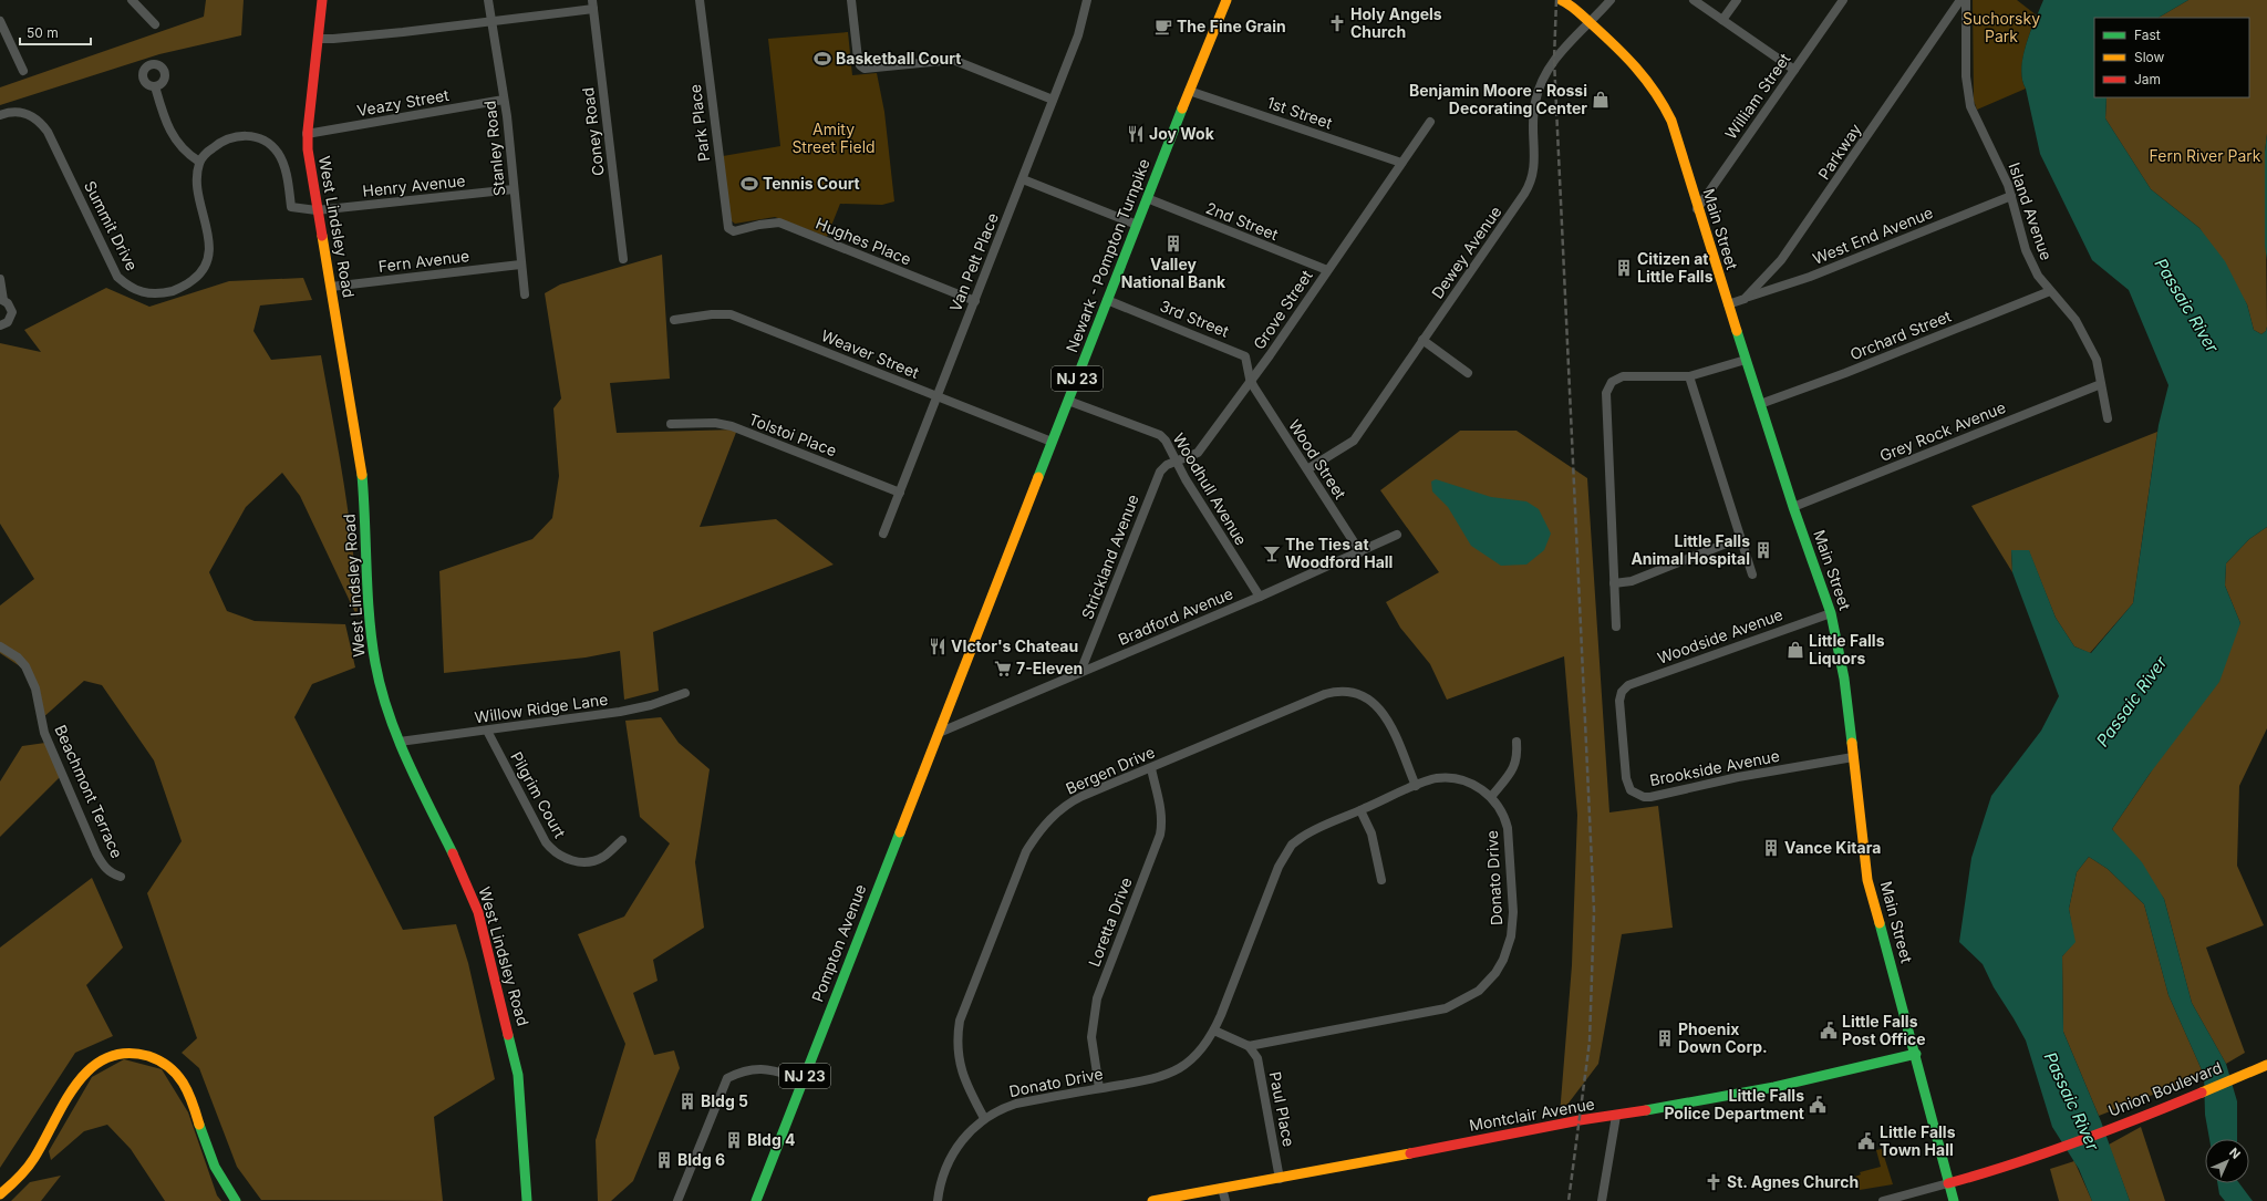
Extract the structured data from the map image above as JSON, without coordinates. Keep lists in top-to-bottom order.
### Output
{
  "streets": {
    "main road": [
      "West Lindsley Road",
      "Main Street",
      "Newark - Pompton Turnpike",
      "NJ 23",
      "Pompton Avenue",
      "Union Boulevard",
      "Montclair Avenue"
    ],
    "street": [
      "William Street",
      "Veazy Street",
      "1st Street",
      "Park Place",
      "Coney Road",
      "Stanley Road",
      "Parkway",
      "Henry Avenue",
      "Island Avenue",
      "2nd Street",
      "Summit Drive",
      "West End Avenue",
      "Hughes Place",
      "Dewey Avenue",
      "Fern Avenue",
      "Van Pelt Place",
      "Grove Street",
      "3rd Street",
      "Orchard Street",
      "Weaver Street",
      "Grey Rock Avenue",
      "Tolstoi Place",
      "Wood Street",
      "Woodhull Avenue",
      "Strickland Avenue",
      "Bradford Avenue",
      "Woodside Avenue",
      "Willow Ridge Lane",
      "Brookside Avenue",
      "Bergen Drive",
      "Beachmont Terrace",
      "Pilgrim Court",
      "Donato Drive",
      "Loretta Drive",
      "Paul Place"
    ]
  },
  "crossings": [
    ["William Street", "Main Street"],
    ["Veazy Street", "Stanley Road"],
    ["Veazy Street", "West Lindsley Road"],
    ["1st Street", "Newark - Pompton Turnpike"],
    ["1st Street", "Grove Street"],
    ["Park Place", "Hughes Place"],
    ["Stanley Road", "Henry Avenue"],
    ["Stanley Road", "Fern Avenue"],
    ["Parkway", "Main Street"],
    ["Parkway", "West End Avenue"],
    ["Henry Avenue", "West Lindsley Road"],
    ["Island Avenue", "West End Avenue"],
    ["Island Avenue", "Orchard Street"],
    ["Island Avenue", "Grey Rock Avenue"],
    ["2nd Street", "Newark - Pompton Turnpike"],
    ["2nd Street", "Grove Street"],
    ["West Lindsley Road", "Fern Avenue"],
    ["West Lindsley Road", "Willow Ridge Lane"],
    ["Main Street", "Dewey Avenue"],
    ["Main Street", "Orchard Street"],
    ["Main Street", "Grey Rock Avenue"],
    ["Main Street", "Woodside Avenue"],
    ["Main Street", "Brookside Avenue"],
    ["Main Street", "Union Boulevard"],
    ["Main Street", "Montclair Avenue"],
    ["Hughes Place", "Van Pelt Place"],
    ["Dewey Avenue", "Wood Street"],
    ["Newark - Pompton Turnpike", "3rd Street"],
    ["Newark - Pompton Turnpike", "Weaver Street"],
    ["Newark - Pompton Turnpike", "Woodhull Avenue"],
    ["Newark - Pompton Turnpike", "Pompton Avenue"],
    ["Van Pelt Place", "Weaver Street"],
    ["Van Pelt Place", "Tolstoi Place"],
    ["Grove Street", "3rd Street"],
    ["Grove Street", "Wood Street"],
    ["Grove Street", "Woodhull Avenue"],
    ["Grove Street", "Strickland Avenue"],
    ["3rd Street", "Wood Street"],
    ["Wood Street", "Bradford Avenue"],
    ["Woodhull Avenue", "Strickland Avenue"],
    ["Woodhull Avenue", "Bradford Avenue"],
    ["Strickland Avenue", "Bradford Avenue"],
    ["Bradford Avenue", "Pompton Avenue"],
    ["Woodside Avenue", "Brookside Avenue"],
    ["Willow Ridge Lane", "Pilgrim Court"],
    ["Bergen Drive", "Donato Drive"],
    ["Bergen Drive", "Loretta Drive"],
    ["Donato Drive", "Loretta Drive"],
    ["Donato Drive", "Paul Place"],
    ["Paul Place", "Montclair Avenue"]
  ],
  "water": ["Passaic River"],
  "parks": ["Suchorsky Park", "Amity Street Field", "Fern River Park"],
  "places": {
    "church": ["Holy Angels Church", "St. Agnes Church"],
    "cafe": ["The Fine Grain"],
    "sports": ["Basketball Court", "Tennis Court"],
    "shop": ["Benjamin Moore - Rossi Decorating Center", "Little Falls Liquors"],
    "restaurant": ["Joy Wok", "VIctor's Chateau"],
    "building": [
      "Valley National Bank",
      "Citizen at Little Falls",
      "Little Falls Animal Hospital",
      "Vance Kitara",
      "Phoenix Down Corp.",
      "Bldg 5",
      "Bldg 4",
      "Bldg 6"
    ],
    "bar": ["The Ties at Woodford Hall"],
    "supermarket": ["7-Eleven"],
    "public building": ["Little Falls Post Office", "Little Falls Police Department", "Little Falls Town Hall"]
  },
  "legend": ["Fast", "Slow", "Jam"],
  "scale_bar": "50 m",
  "north": "top right"
}
